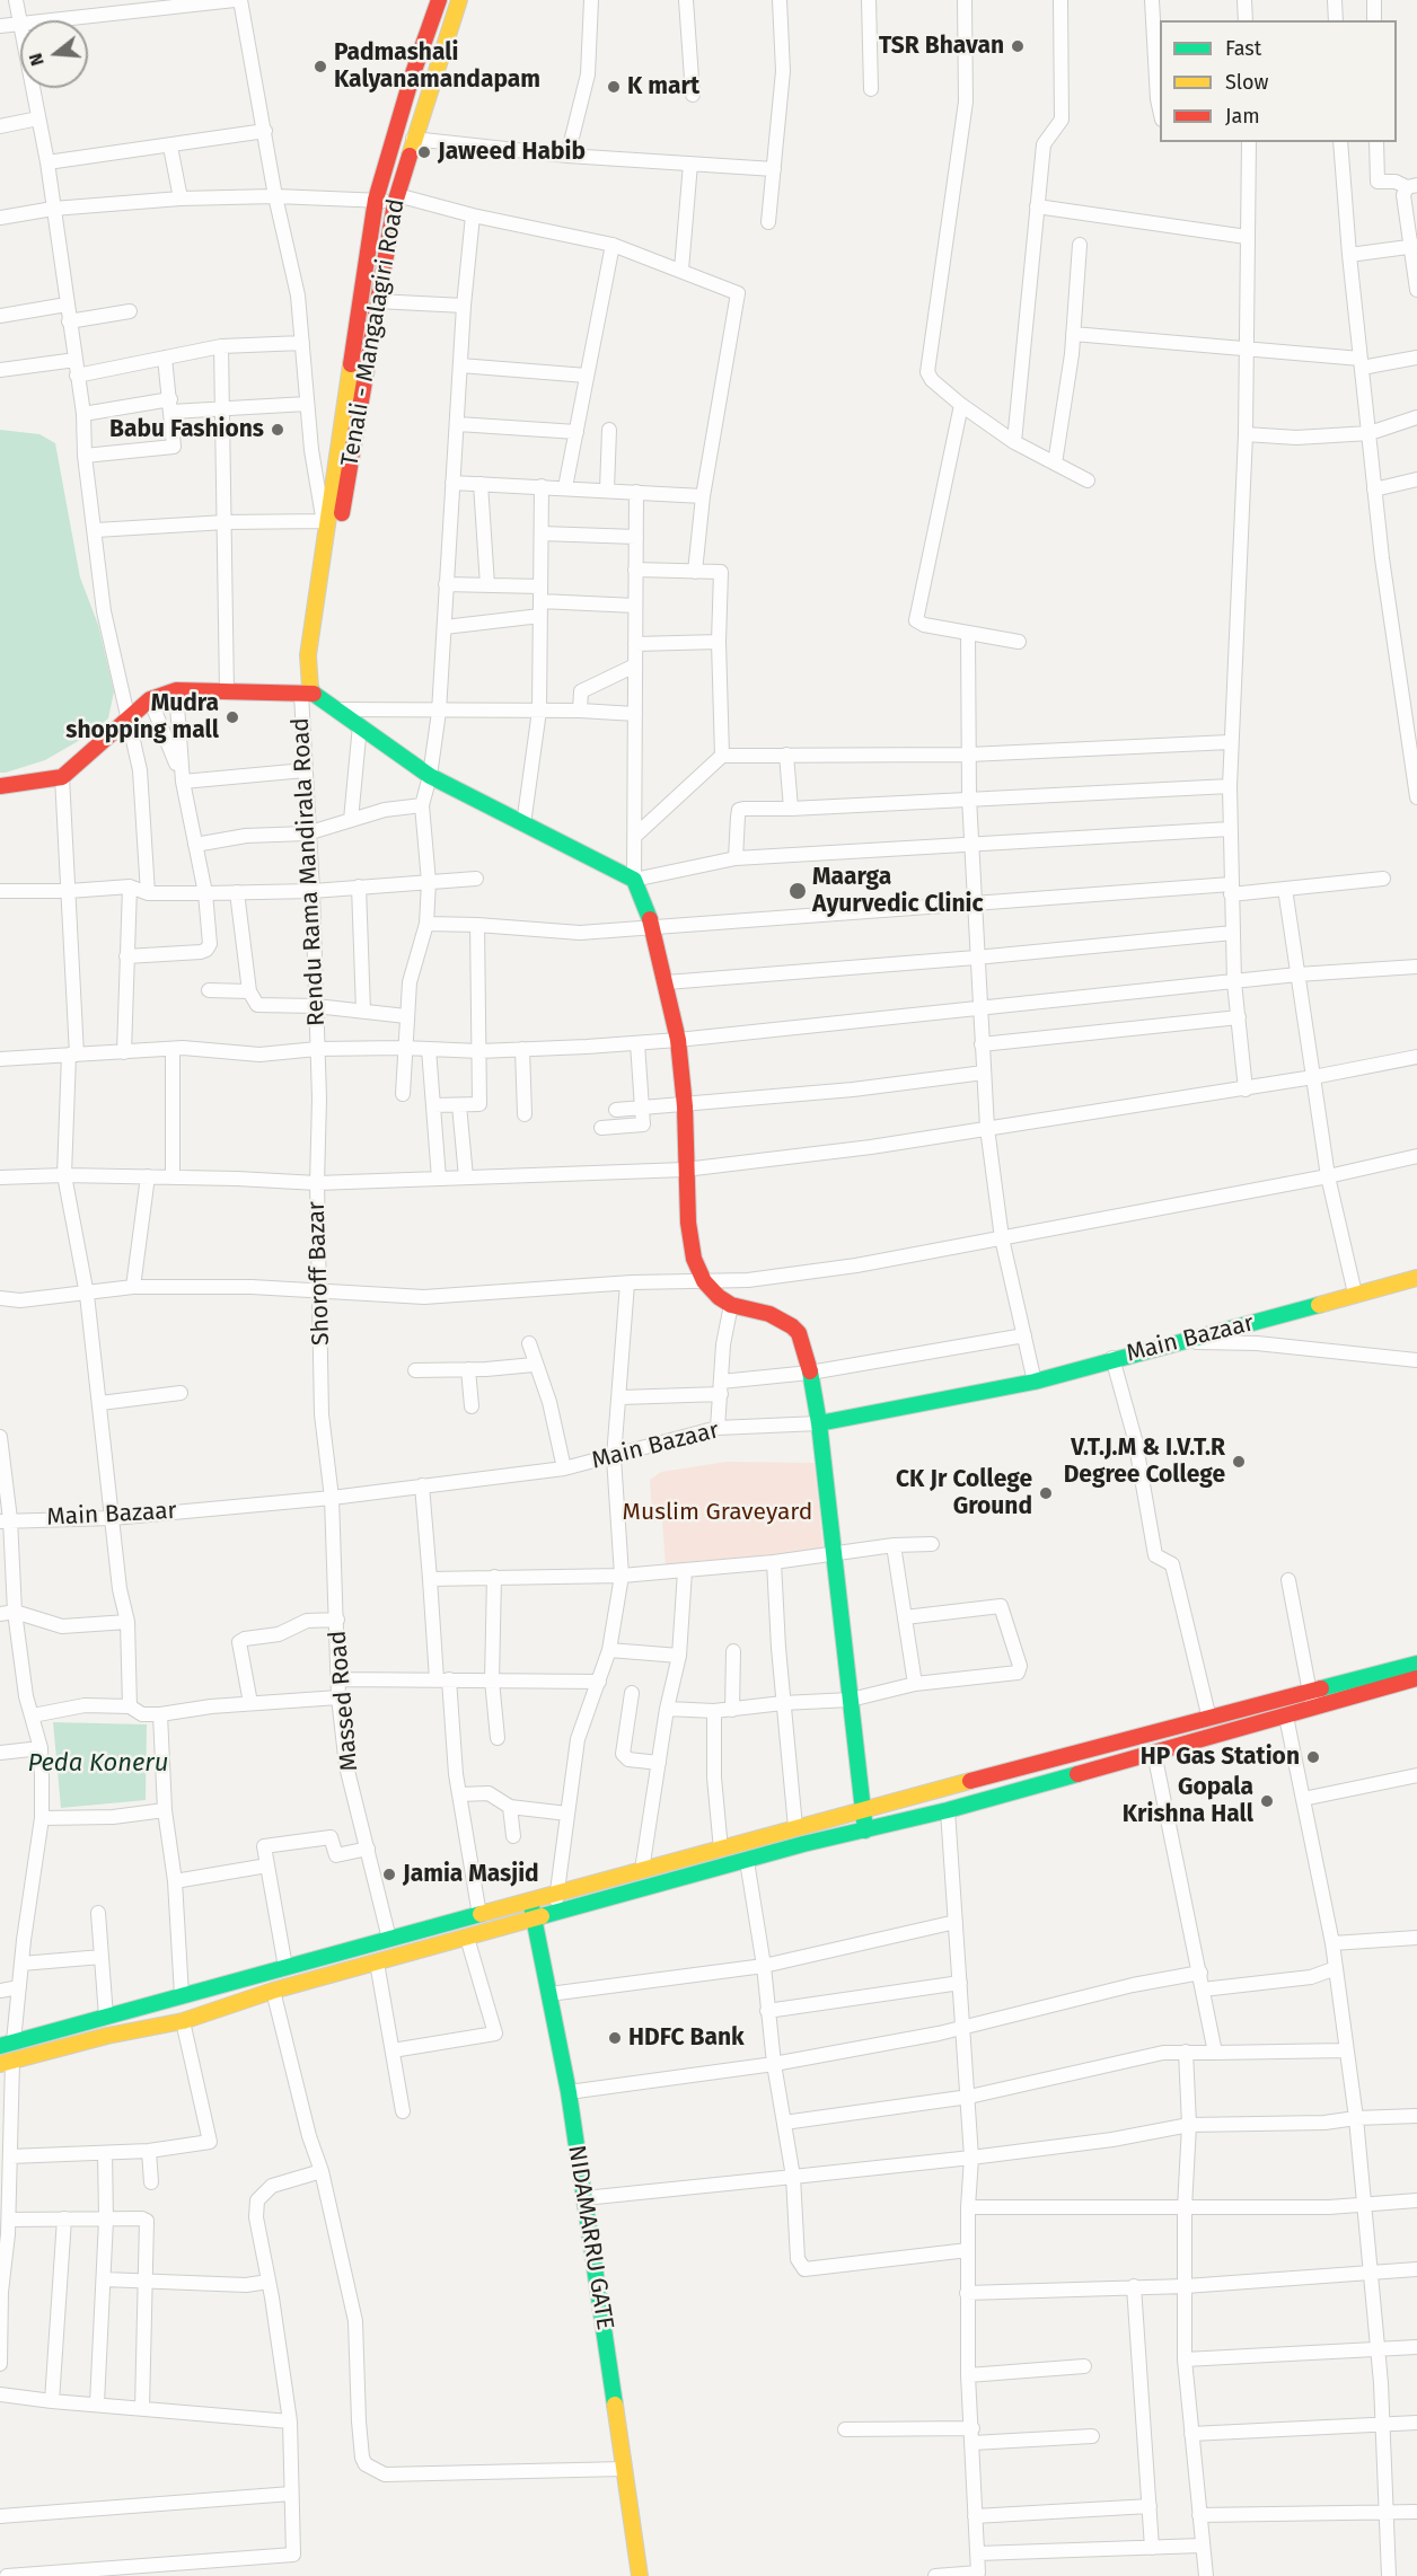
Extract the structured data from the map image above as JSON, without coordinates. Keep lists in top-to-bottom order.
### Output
{
  "streets": {
    "main road": ["Tenali - Mangalagiri Road", "Main Bazaar", "NIDAMARRU GATE"],
    "street": ["Rendu Rama Mandirala Road", "Shoroff Bazar", "Massed Road"]
  },
  "crossings": [
    ["Tenali - Mangalagiri Road", "Rendu Rama Mandirala Road"],
    ["Rendu Rama Mandirala Road", "Shoroff Bazar"],
    ["Shoroff Bazar", "Main Bazaar"],
    ["Shoroff Bazar", "Massed Road"],
    ["Main Bazaar", "Massed Road"]
  ],
  "water": ["Peda Koneru"],
  "parks": ["Muslim Graveyard"],
  "places": [
    "TSR Bhavan",
    "Padmashali Kalyanamandapam",
    "K mart",
    "Jaweed Habib",
    "Babu Fashions",
    "Mudra shopping mall",
    "Maarga Ayurvedic Clinic",
    "V.T.J.M & I.V.T.R Degree College",
    "CK Jr College Ground",
    "HP Gas Station",
    "Gopala Krishna Hall",
    "Jamia Masjid",
    "HDFC Bank"
  ],
  "legend": ["Fast", "Slow", "Jam"],
  "north": "left"
}
